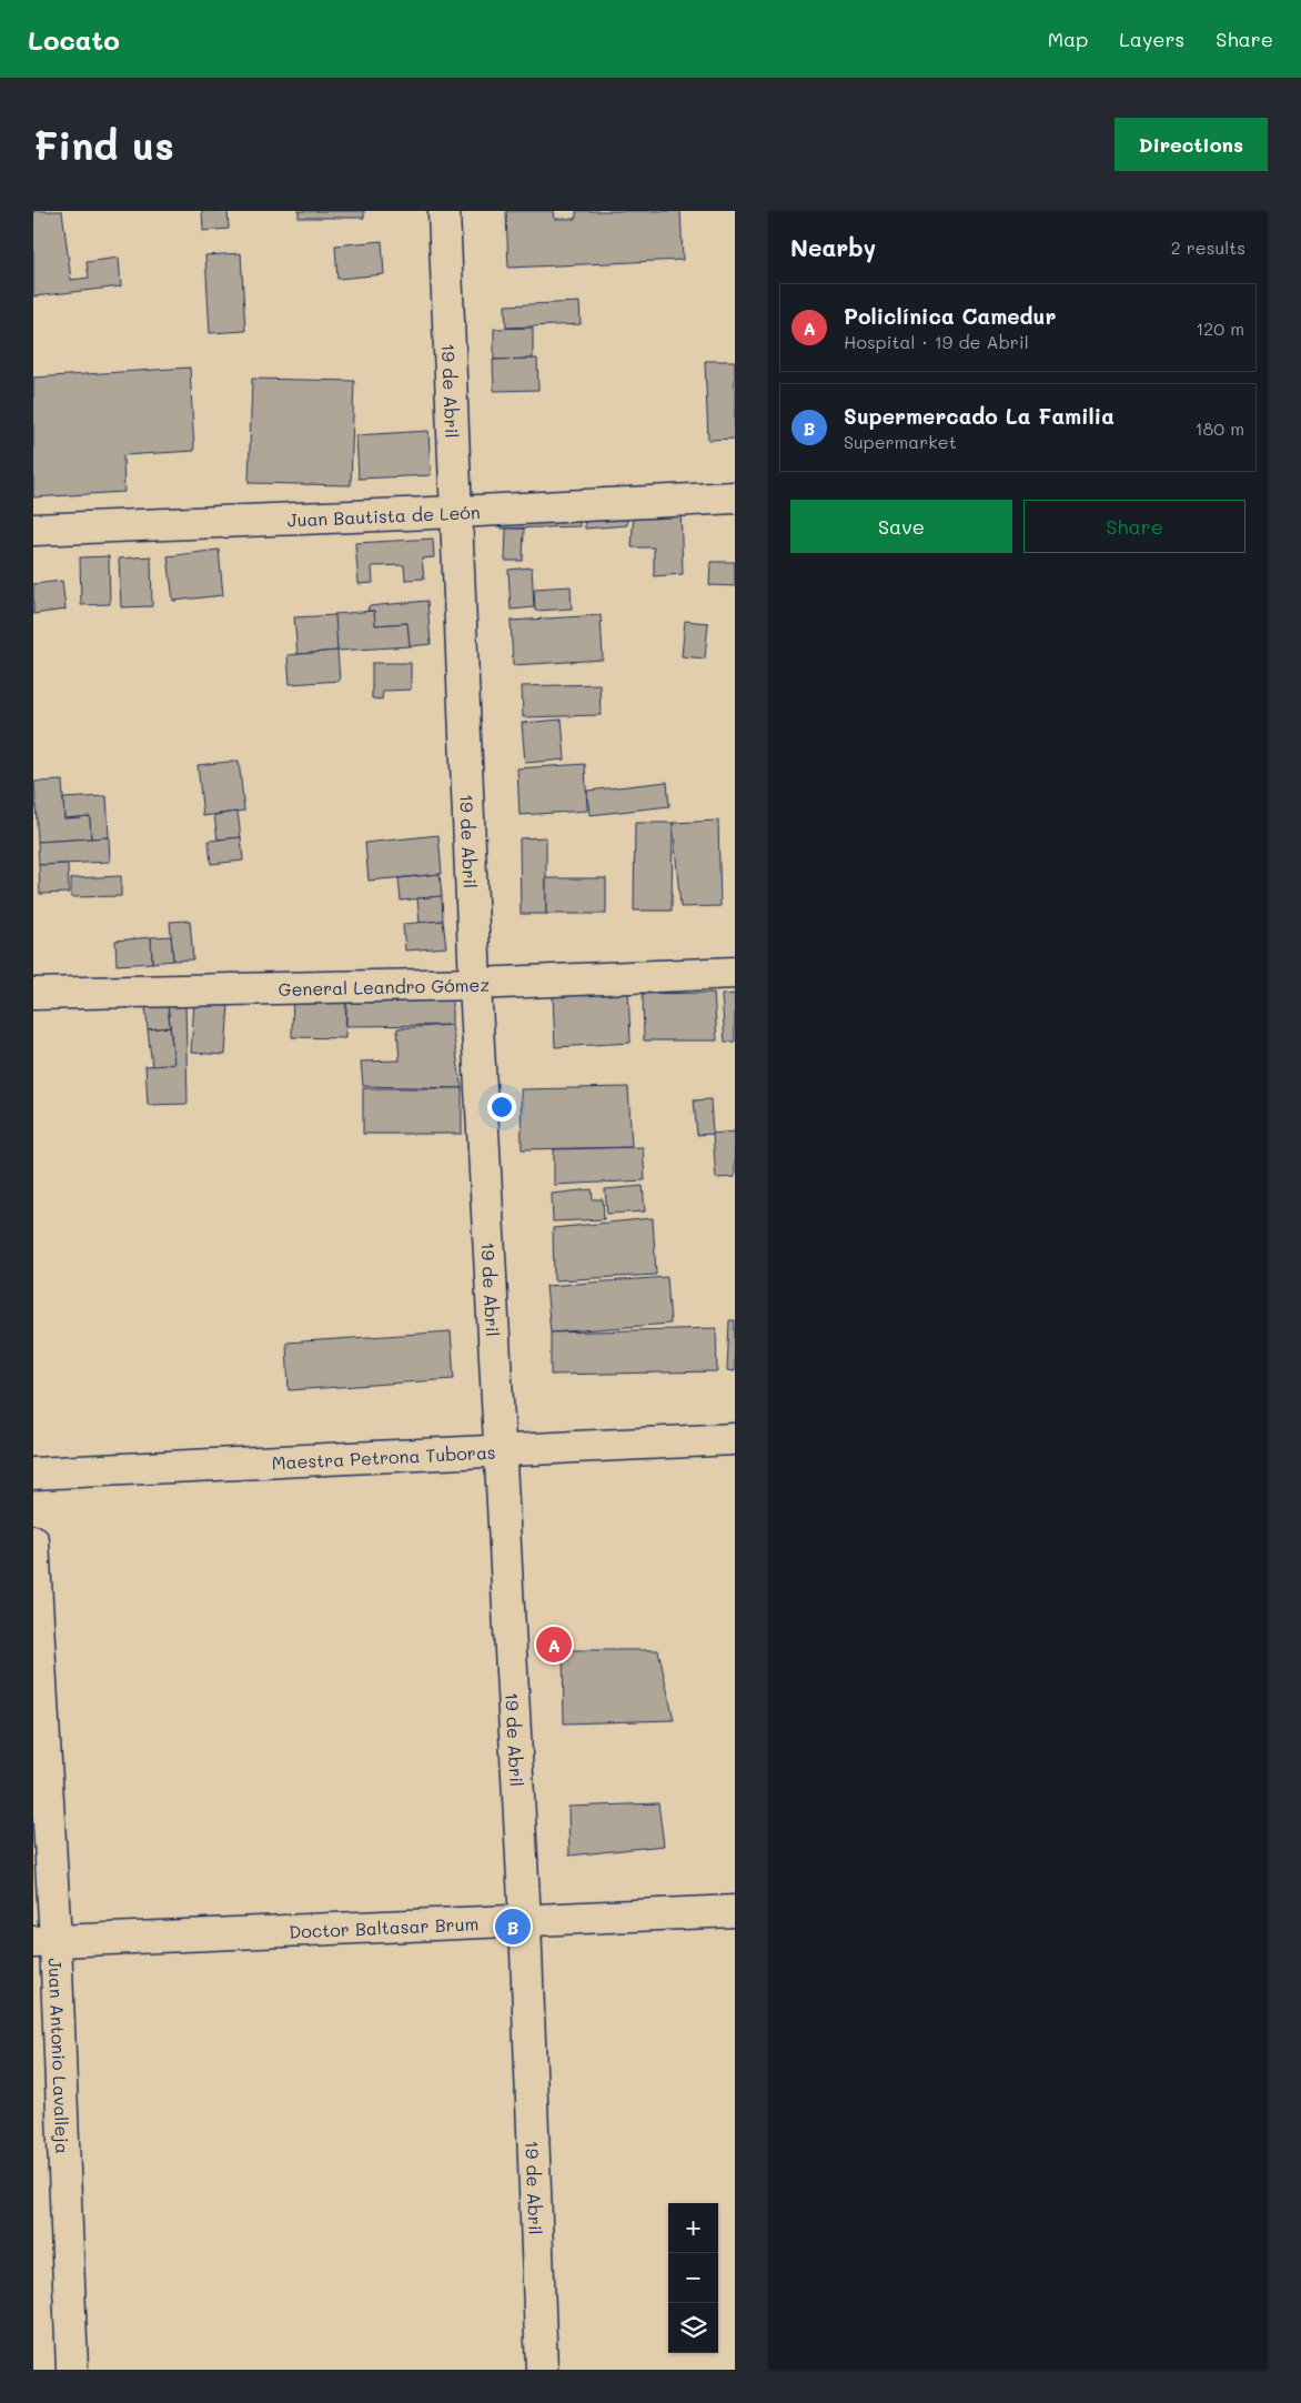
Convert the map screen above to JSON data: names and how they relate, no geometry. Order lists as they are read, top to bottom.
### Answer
{
  "streets": {
    "street": [
      "19 de Abril",
      "Juan Bautista de León",
      "General Leandro Gómez",
      "Maestra Petrona Tuboras",
      "Doctor Baltasar Brum",
      "Juan Antonio Lavalleja"
    ]
  },
  "crossings": [
    ["19 de Abril", "Juan Bautista de León"],
    ["19 de Abril", "General Leandro Gómez"],
    ["19 de Abril", "Maestra Petrona Tuboras"],
    ["19 de Abril", "Doctor Baltasar Brum"],
    ["Doctor Baltasar Brum", "Juan Antonio Lavalleja"]
  ],
  "page": {
    "header": "Locato",
    "nav": ["Map", "Layers", "Share"],
    "buttons": [
      "Directions",
      ["Save", "Share"]
    ],
    "title": "Find us",
    "heading": ["Nearby", "2 results"],
    "list": [
      {
        "mark": "A",
        "name": "Policlínica Camedur",
        "note": "Hospital · 19 de Abril",
        "value": "120 m"
      },
      {
        "mark": "B",
        "name": "Supermercado La Familia",
        "note": "Supermarket",
        "value": "180 m"
      }
    ],
    "pins": ["A", "B"],
    "map_buttons": ["+", "−"]
  }
}
